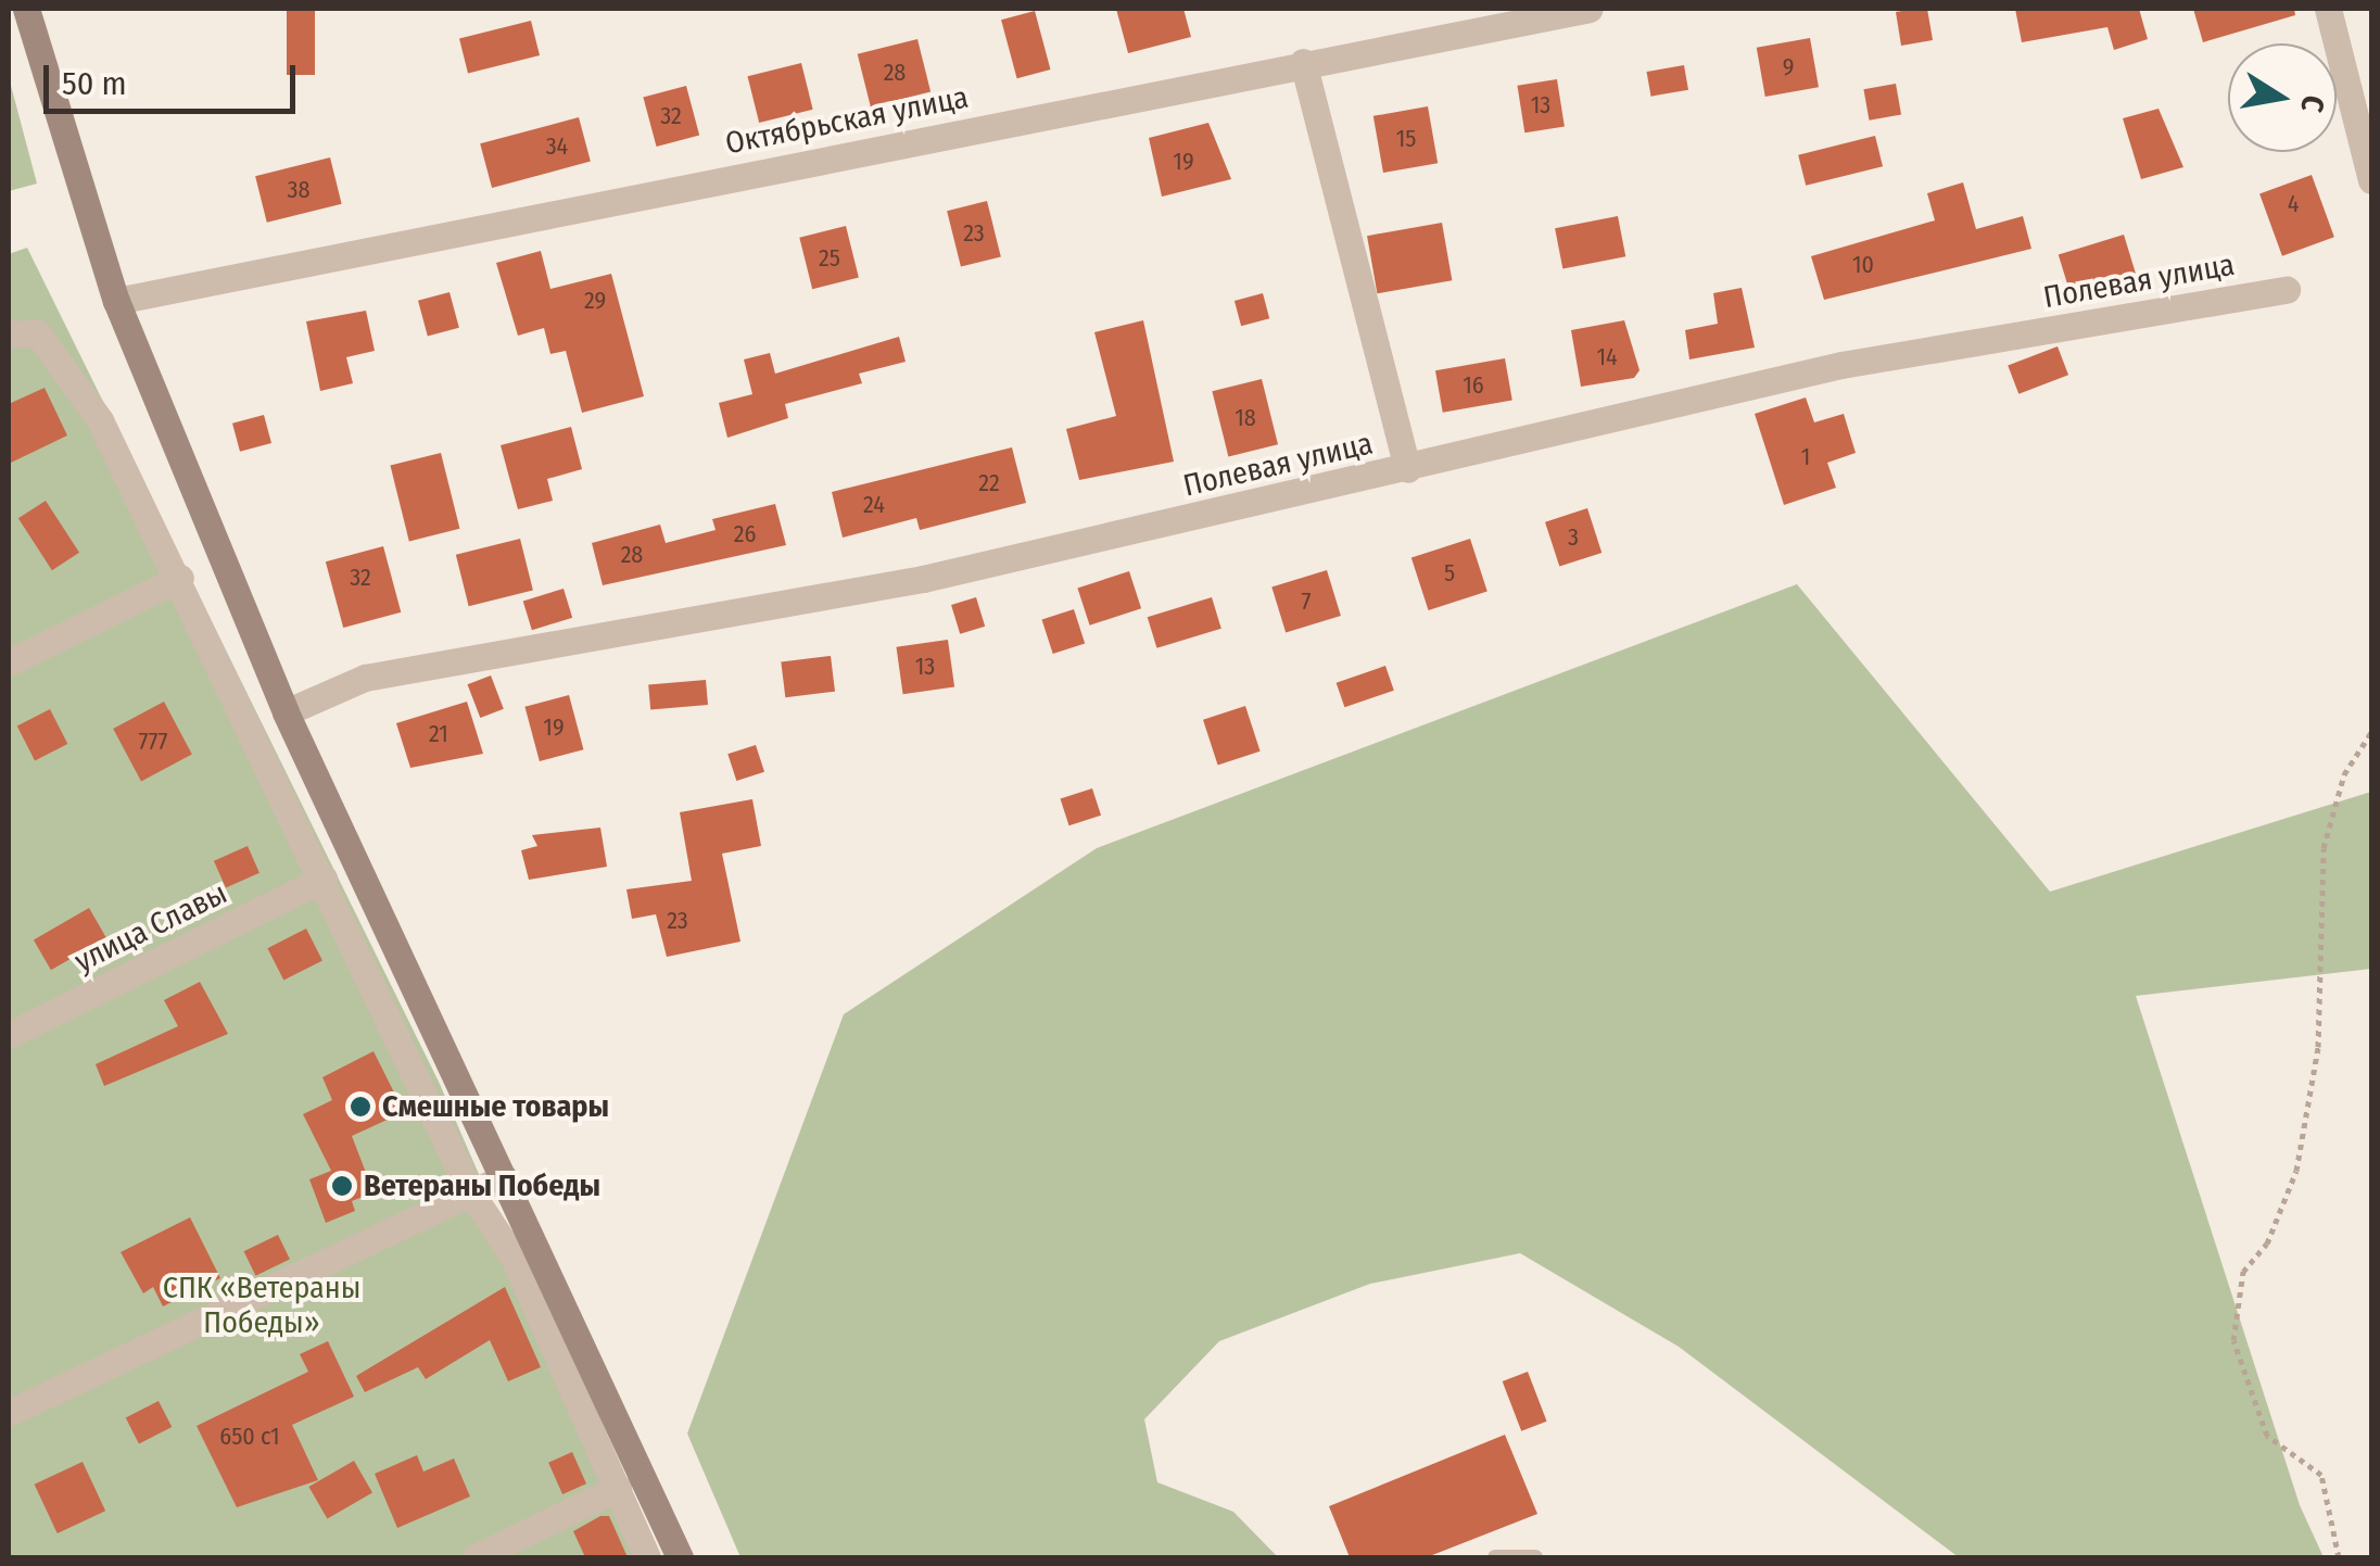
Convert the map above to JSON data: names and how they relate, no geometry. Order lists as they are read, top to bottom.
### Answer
{
  "streets": {
    "street": ["Октябрьская улица", "Полевая улица", "улица Славы"]
  },
  "parks": ["СПК «Ветераны Победы»"],
  "places": ["Смешные товары", "Ветераны Победы"],
  "house_numbers": [
    "9",
    "28",
    "13",
    "32",
    "15",
    "34",
    "19",
    "38",
    "4",
    "23",
    "25",
    "10",
    "29",
    "14",
    "16",
    "18",
    "1",
    "22",
    "24",
    "26",
    "3",
    "28",
    "5",
    "32",
    "7",
    "13",
    "19",
    "21",
    "777",
    "23",
    "650 с1"
  ],
  "scale_bar": "50 m",
  "north": "right"
}
